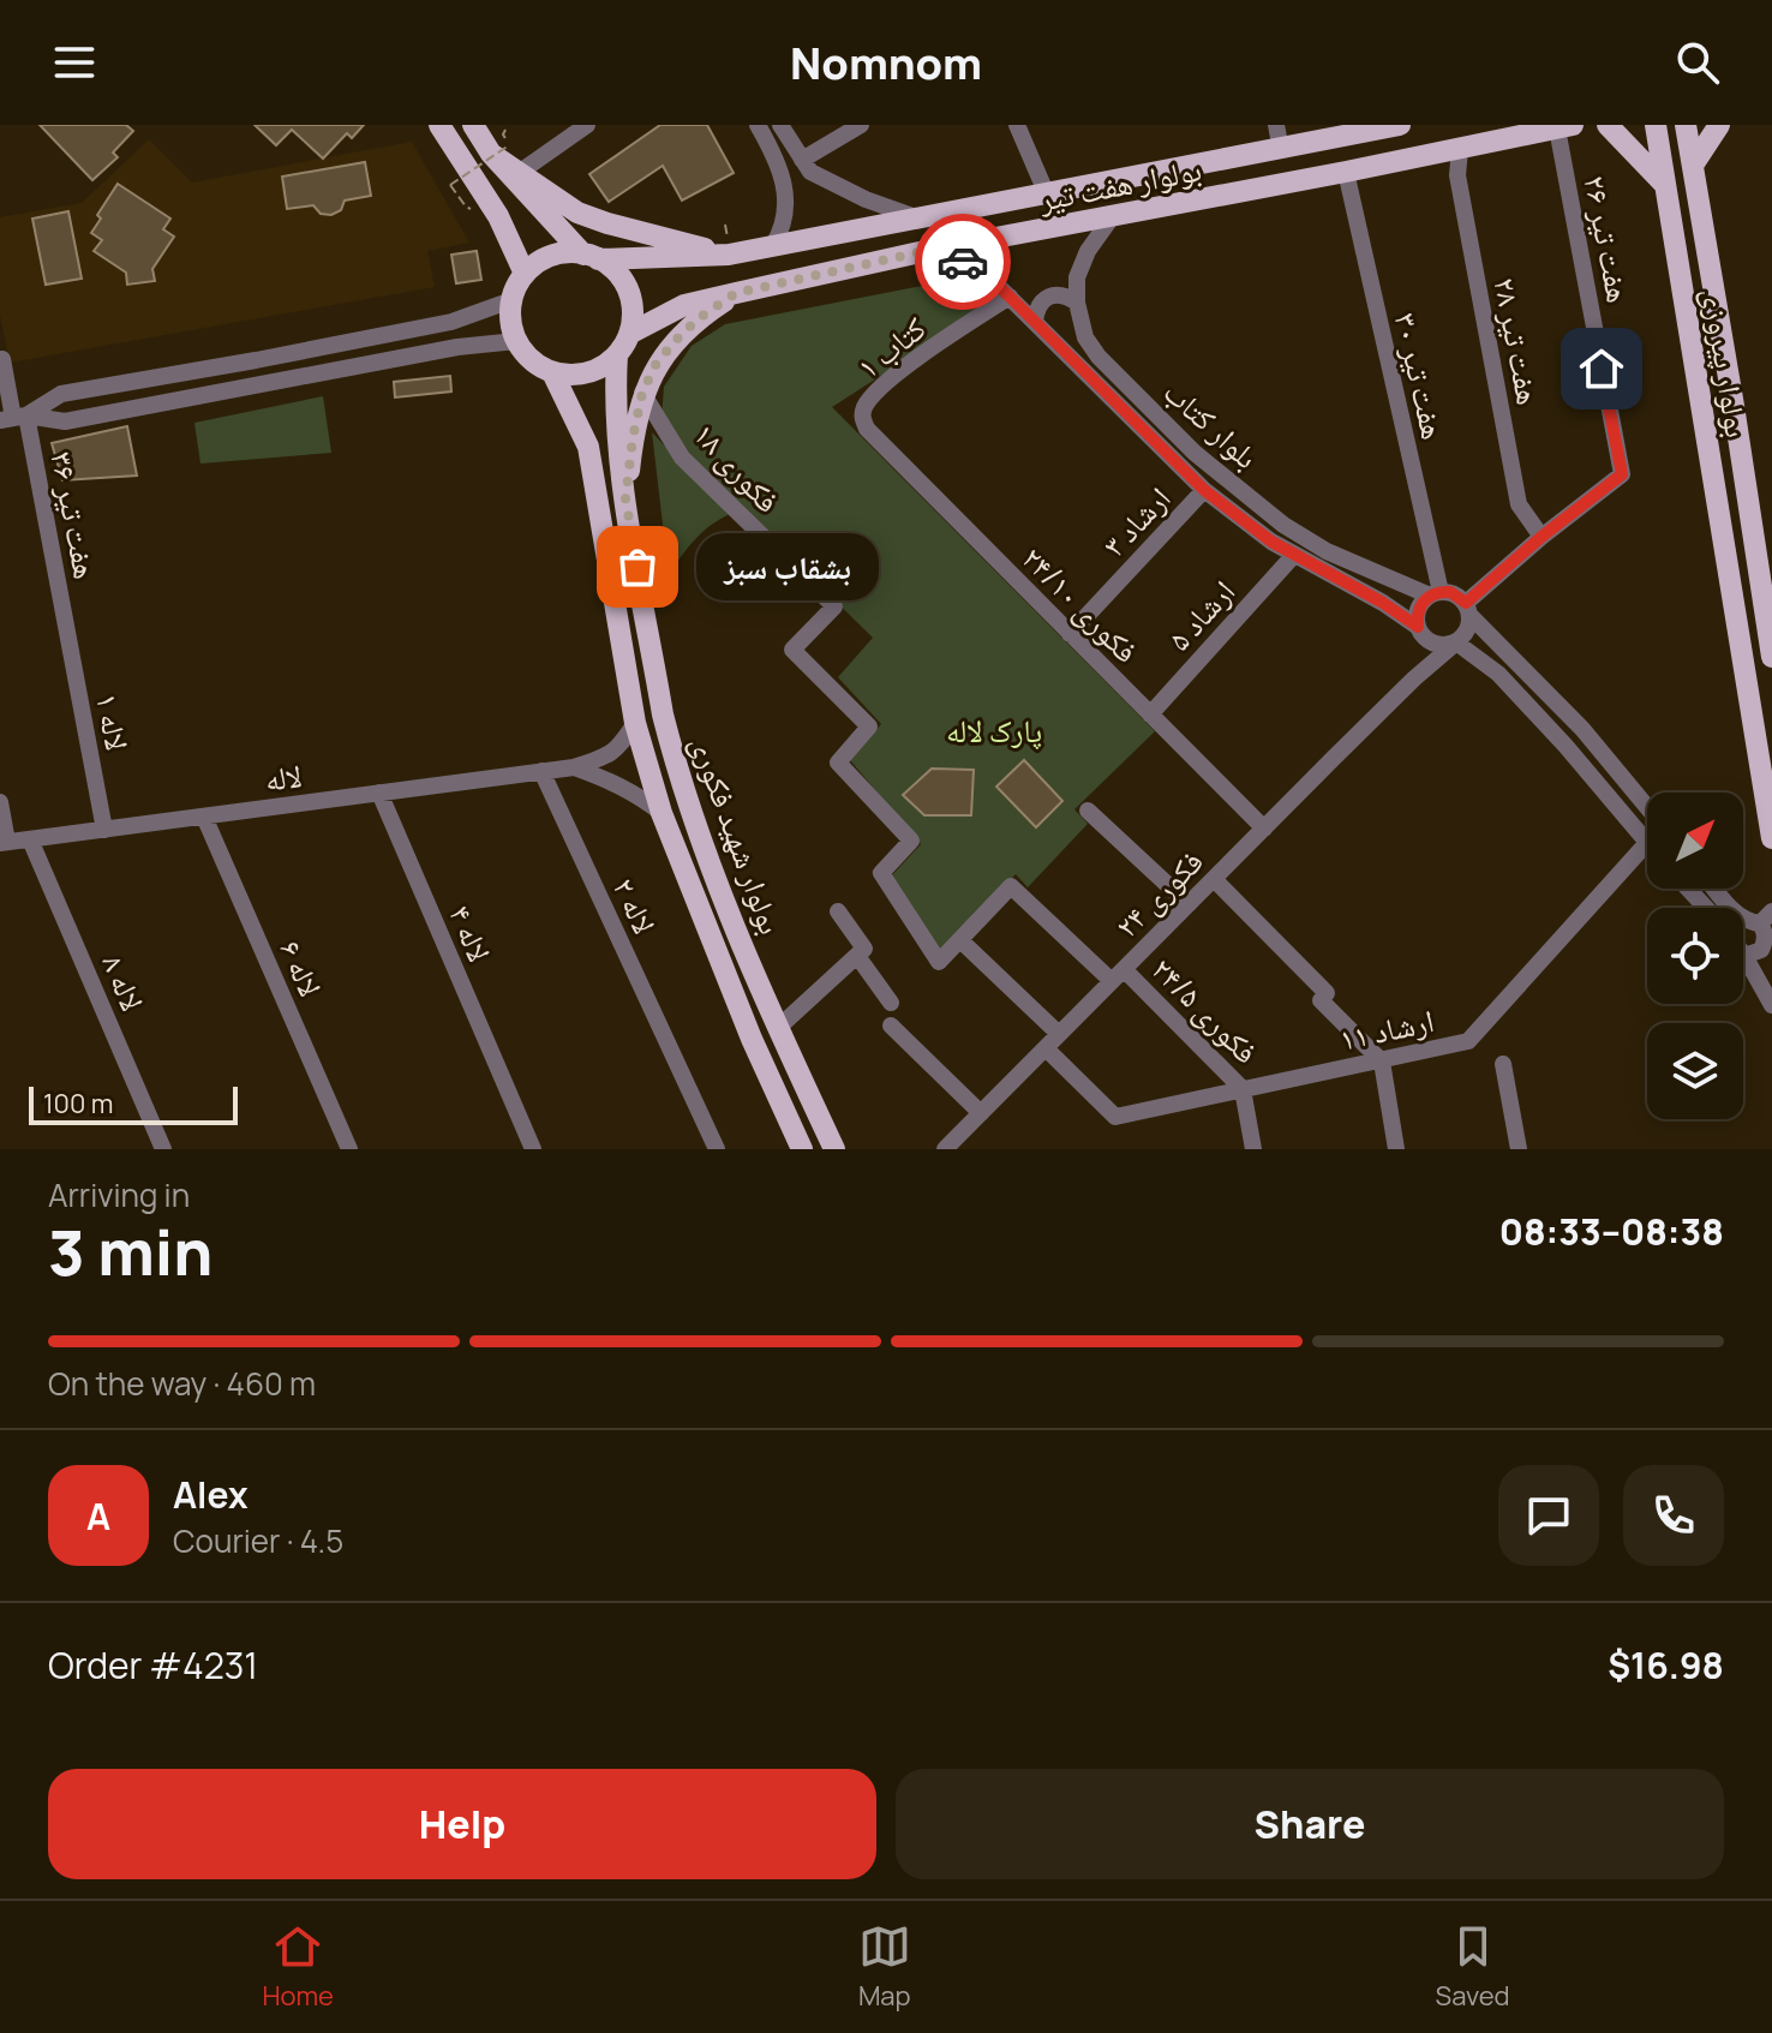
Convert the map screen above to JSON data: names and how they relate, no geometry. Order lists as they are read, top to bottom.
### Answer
{
  "streets": {
    "main road": ["بولوار هفت تیر", "بولوار پیروزی", "بولوار شهید فکوری"],
    "street": [
      "هفت تیر ۲۶",
      "هفت تیر ۲۸",
      "کتاب ۱",
      "هفت تیر ۳۰",
      "بلوار کتاب",
      "فکوری ١٨",
      "هفت تیر ۳۶",
      "ارشاد ۳",
      "فکوری ۲۴/۱۰",
      "ارشاد ۵",
      "لاله ۱",
      "لاله",
      "فکوری ۲۴",
      "لاله ۲",
      "لاله ۴",
      "لاله ۶",
      "لاله ۸",
      "فکوری ۲۴/۵",
      "ارشاد ۱۱"
    ]
  },
  "crossings": [
    ["بولوار هفت تیر", "هفت تیر ۲۶"],
    ["بولوار هفت تیر", "هفت تیر ۲۸"],
    ["بولوار هفت تیر", "هفت تیر ۳۰"],
    ["بولوار هفت تیر", "بلوار کتاب"],
    ["بولوار هفت تیر", "بولوار شهید فکوری"],
    ["هفت تیر ۲۶", "هفت تیر ۲۸"],
    ["کتاب ۱", "بلوار کتاب"],
    ["کتاب ۱", "فکوری ۲۴/۱۰"],
    ["هفت تیر ۳۰", "بلوار کتاب"],
    ["هفت تیر ۳۰", "فکوری ۲۴"],
    ["بلوار کتاب", "ارشاد ۳"],
    ["بلوار کتاب", "ارشاد ۵"],
    ["بلوار کتاب", "فکوری ۲۴"],
    ["فکوری ١٨", "فکوری ۲۴/۵"],
    ["هفت تیر ۳۶", "لاله ۱"],
    ["ارشاد ۳", "فکوری ۲۴/۱۰"],
    ["فکوری ۲۴/۱۰", "ارشاد ۵"],
    ["فکوری ۲۴/۱۰", "فکوری ۲۴"],
    ["لاله ۱", "لاله"],
    ["لاله", "بولوار شهید فکوری"],
    ["لاله", "لاله ۲"],
    ["لاله", "لاله ۴"],
    ["لاله", "لاله ۶"],
    ["لاله", "لاله ۸"],
    ["فکوری ۲۴", "فکوری ۲۴/۵"],
    ["فکوری ۲۴", "ارشاد ۱۱"],
    ["فکوری ۲۴/۵", "ارشاد ۱۱"]
  ],
  "parks": ["پارک لاله"],
  "places": ["بشقاب سبز"],
  "scale_bar": "100 m",
  "north": "top right",
  "page": {
    "header": "Nomnom",
    "bubble": "بشقاب سبز",
    "scale": "100 m",
    "heading": ["3 min", "Arriving in", "08:33–08:38"],
    "panel": [
      "Alex",
      "Courier · 4.5",
      "Order #4231",
      "$16.98"
    ],
    "bar": "On the way · 460 m",
    "round": "A",
    "buttons": ["Help", "Share"],
    "tabs": ["Home", "Map", "Saved"]
  }
}
